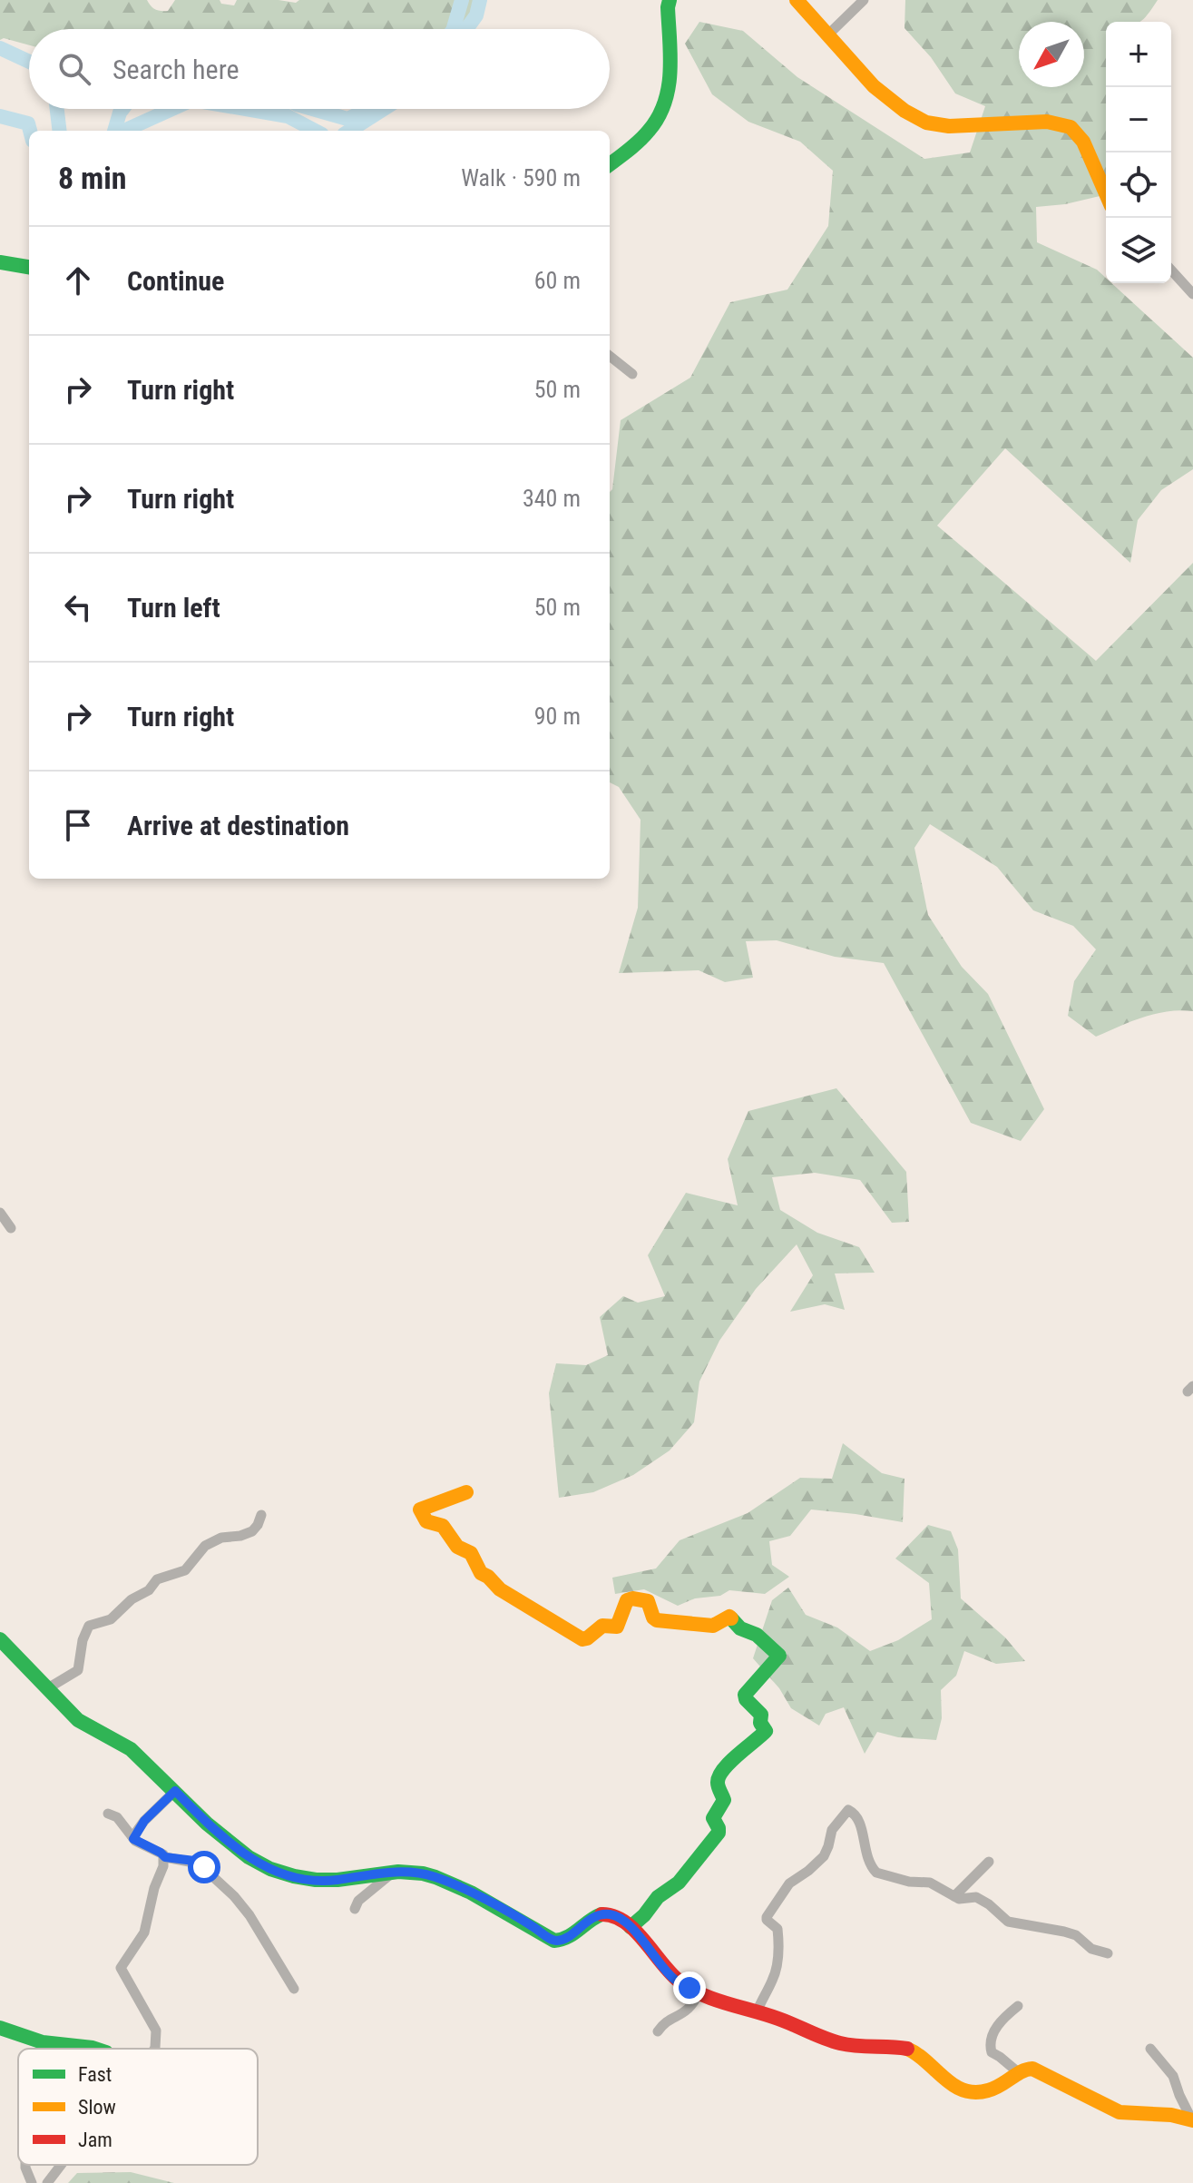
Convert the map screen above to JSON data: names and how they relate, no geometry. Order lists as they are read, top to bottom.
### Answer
{
  "legend": ["Fast", "Slow", "Jam"],
  "north": "bottom left",
  "page": {
    "map_buttons": ["+", "−"],
    "search": "Search here",
    "heading": ["8 min", "Walk · 590 m"],
    "list": [
      ["Continue", "60 m"],
      ["Turn right", "50 m"],
      ["Turn right", "340 m"],
      ["Turn left", "50 m"],
      ["Turn right", "90 m"],
      "Arrive at destination"
    ]
  }
}
